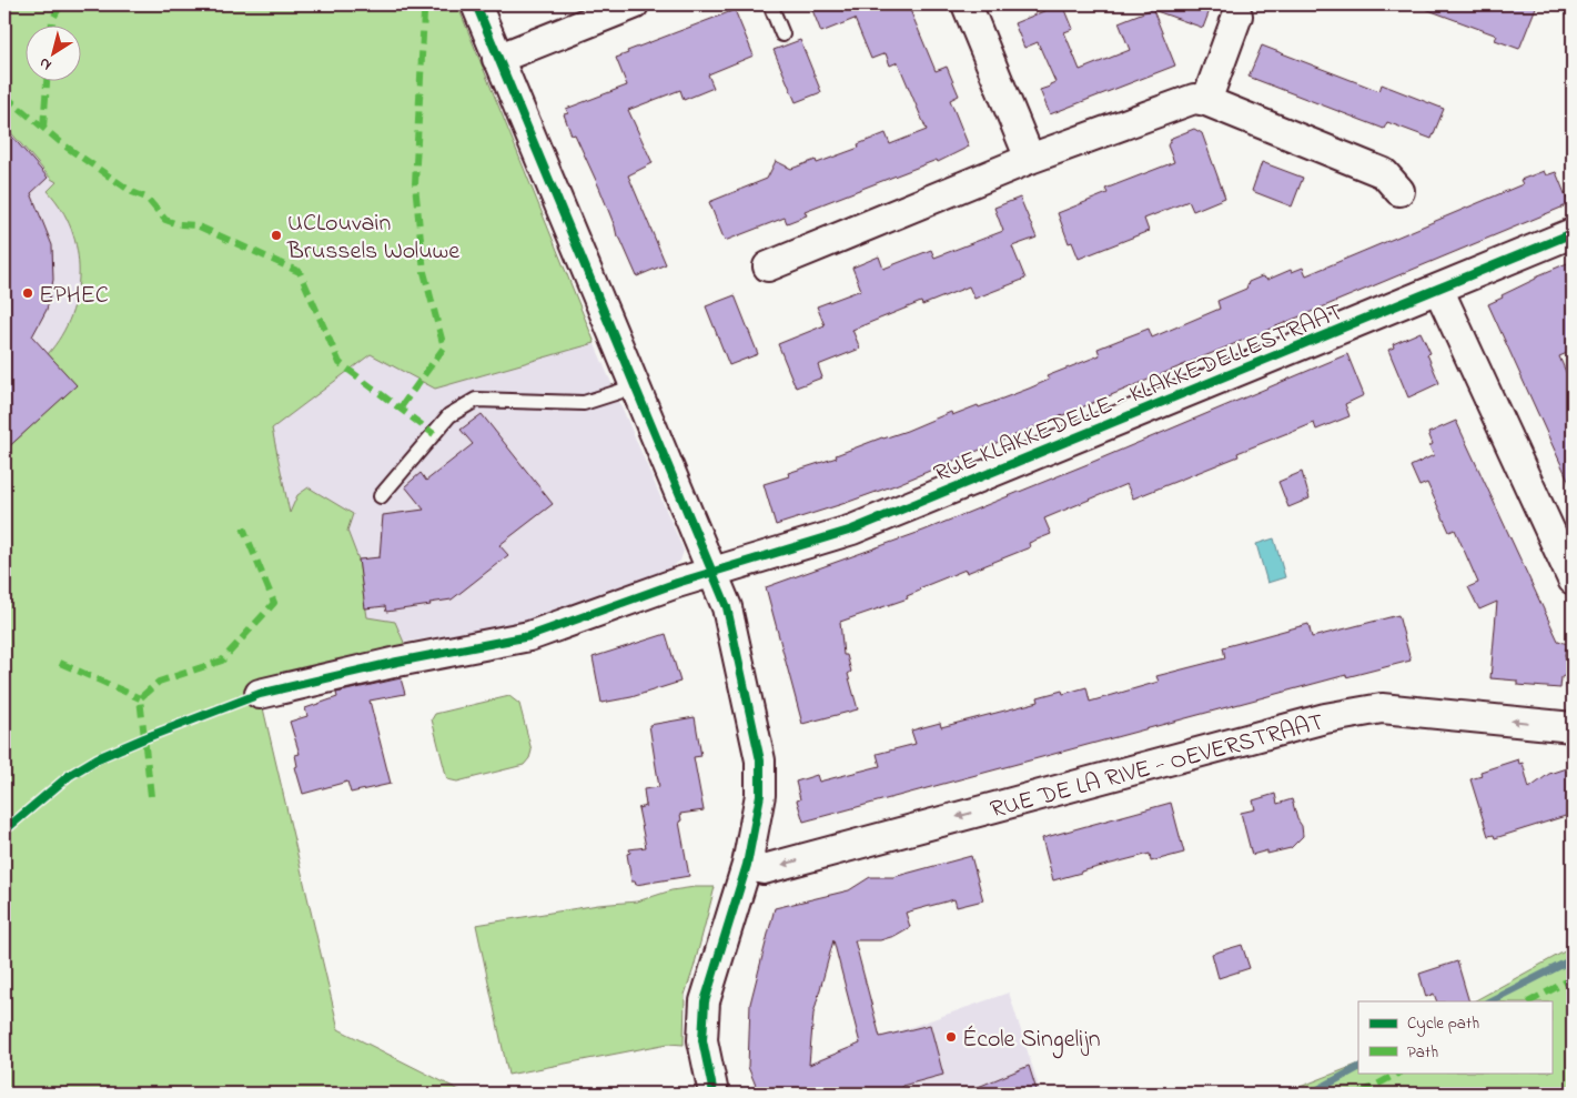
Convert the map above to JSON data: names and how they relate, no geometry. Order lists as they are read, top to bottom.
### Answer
{
  "streets": {
    "street": ["RUE KLAKKEDELLE - KLAKKEDELLESTRAAT", "RUE DE LA RIVE - OEVERSTRAAT"]
  },
  "one_way": ["RUE DE LA RIVE - OEVERSTRAAT"],
  "places": ["UCLouvain Brussels Woluwe", "EPHEC", "École Singelijn"],
  "legend": ["Cycle path", "Path"],
  "north": "bottom left"
}
